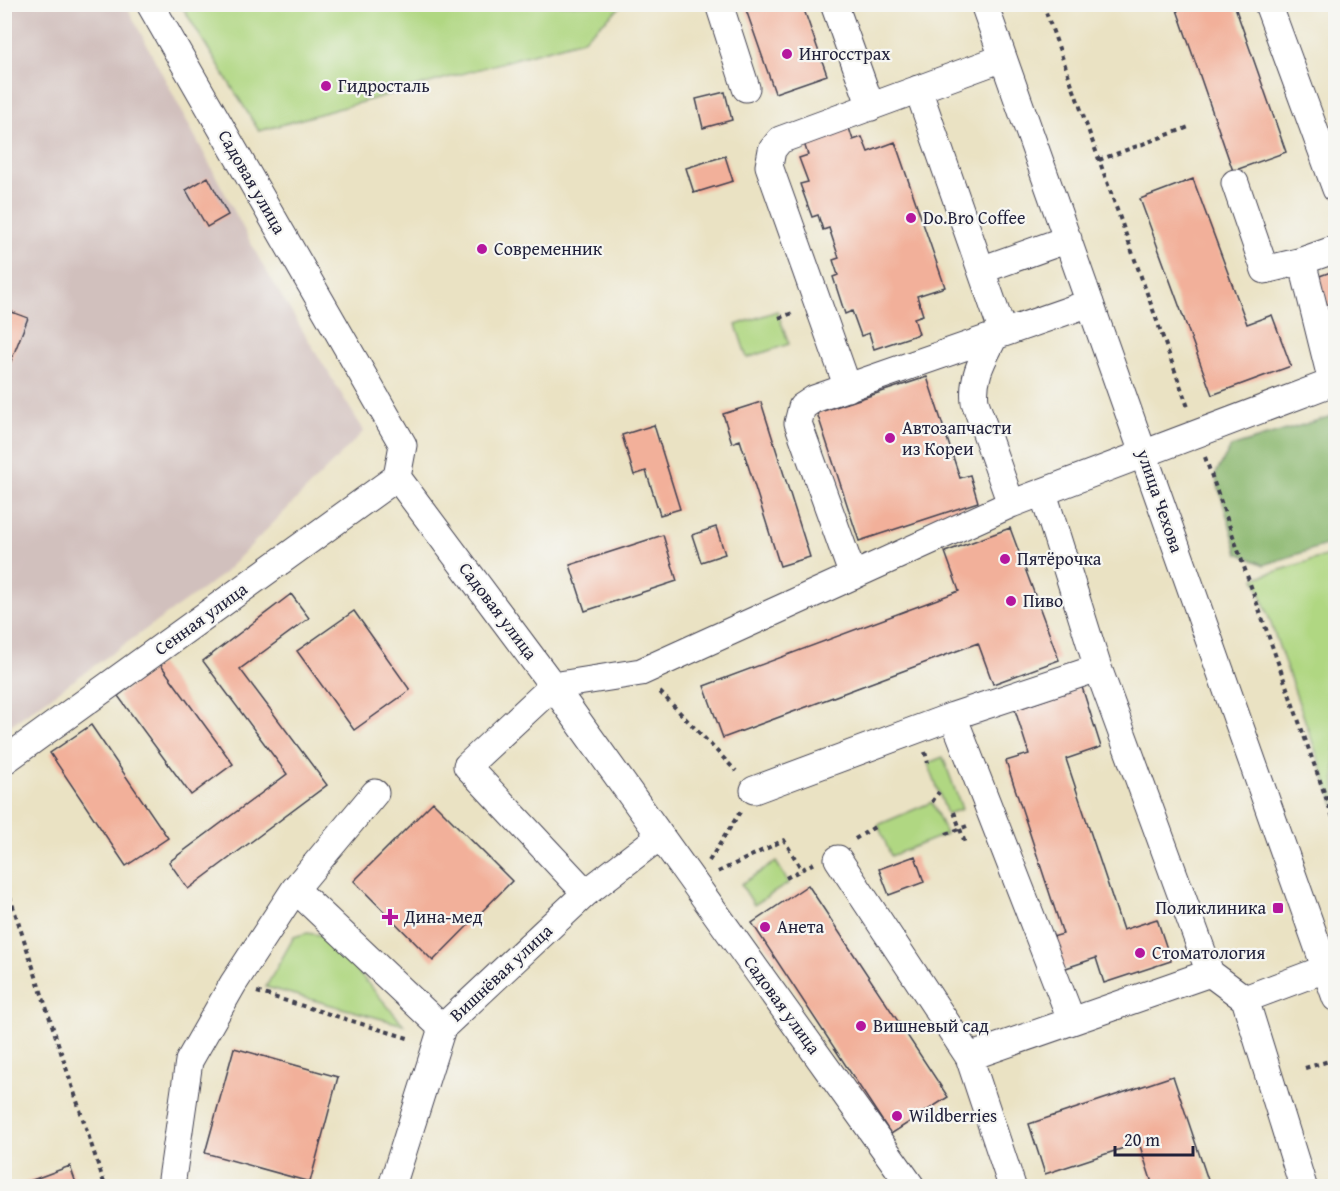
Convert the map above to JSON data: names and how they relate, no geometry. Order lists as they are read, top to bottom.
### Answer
{
  "streets": {
    "street": [
      "Садовая улица",
      "улица Чехова",
      "Сенная улица",
      "Вишнёвая улица"
    ]
  },
  "crossings": [
    ["Садовая улица", "Сенная улица"],
    ["Садовая улица", "Вишнёвая улица"]
  ],
  "places": {
    "other": [
      "Ингосстрах",
      "Гидросталь",
      "Do.Bro Coffee",
      "Современник",
      "Автозапчасти из Кореи",
      "Пятёрочка",
      "Пиво",
      "Анета",
      "Стоматология",
      "Вишневый сад",
      "Wildberries"
    ],
    "transit": ["Поликлиника"],
    "health": ["Дина-мед"]
  },
  "scale_bar": "20 m"
}
